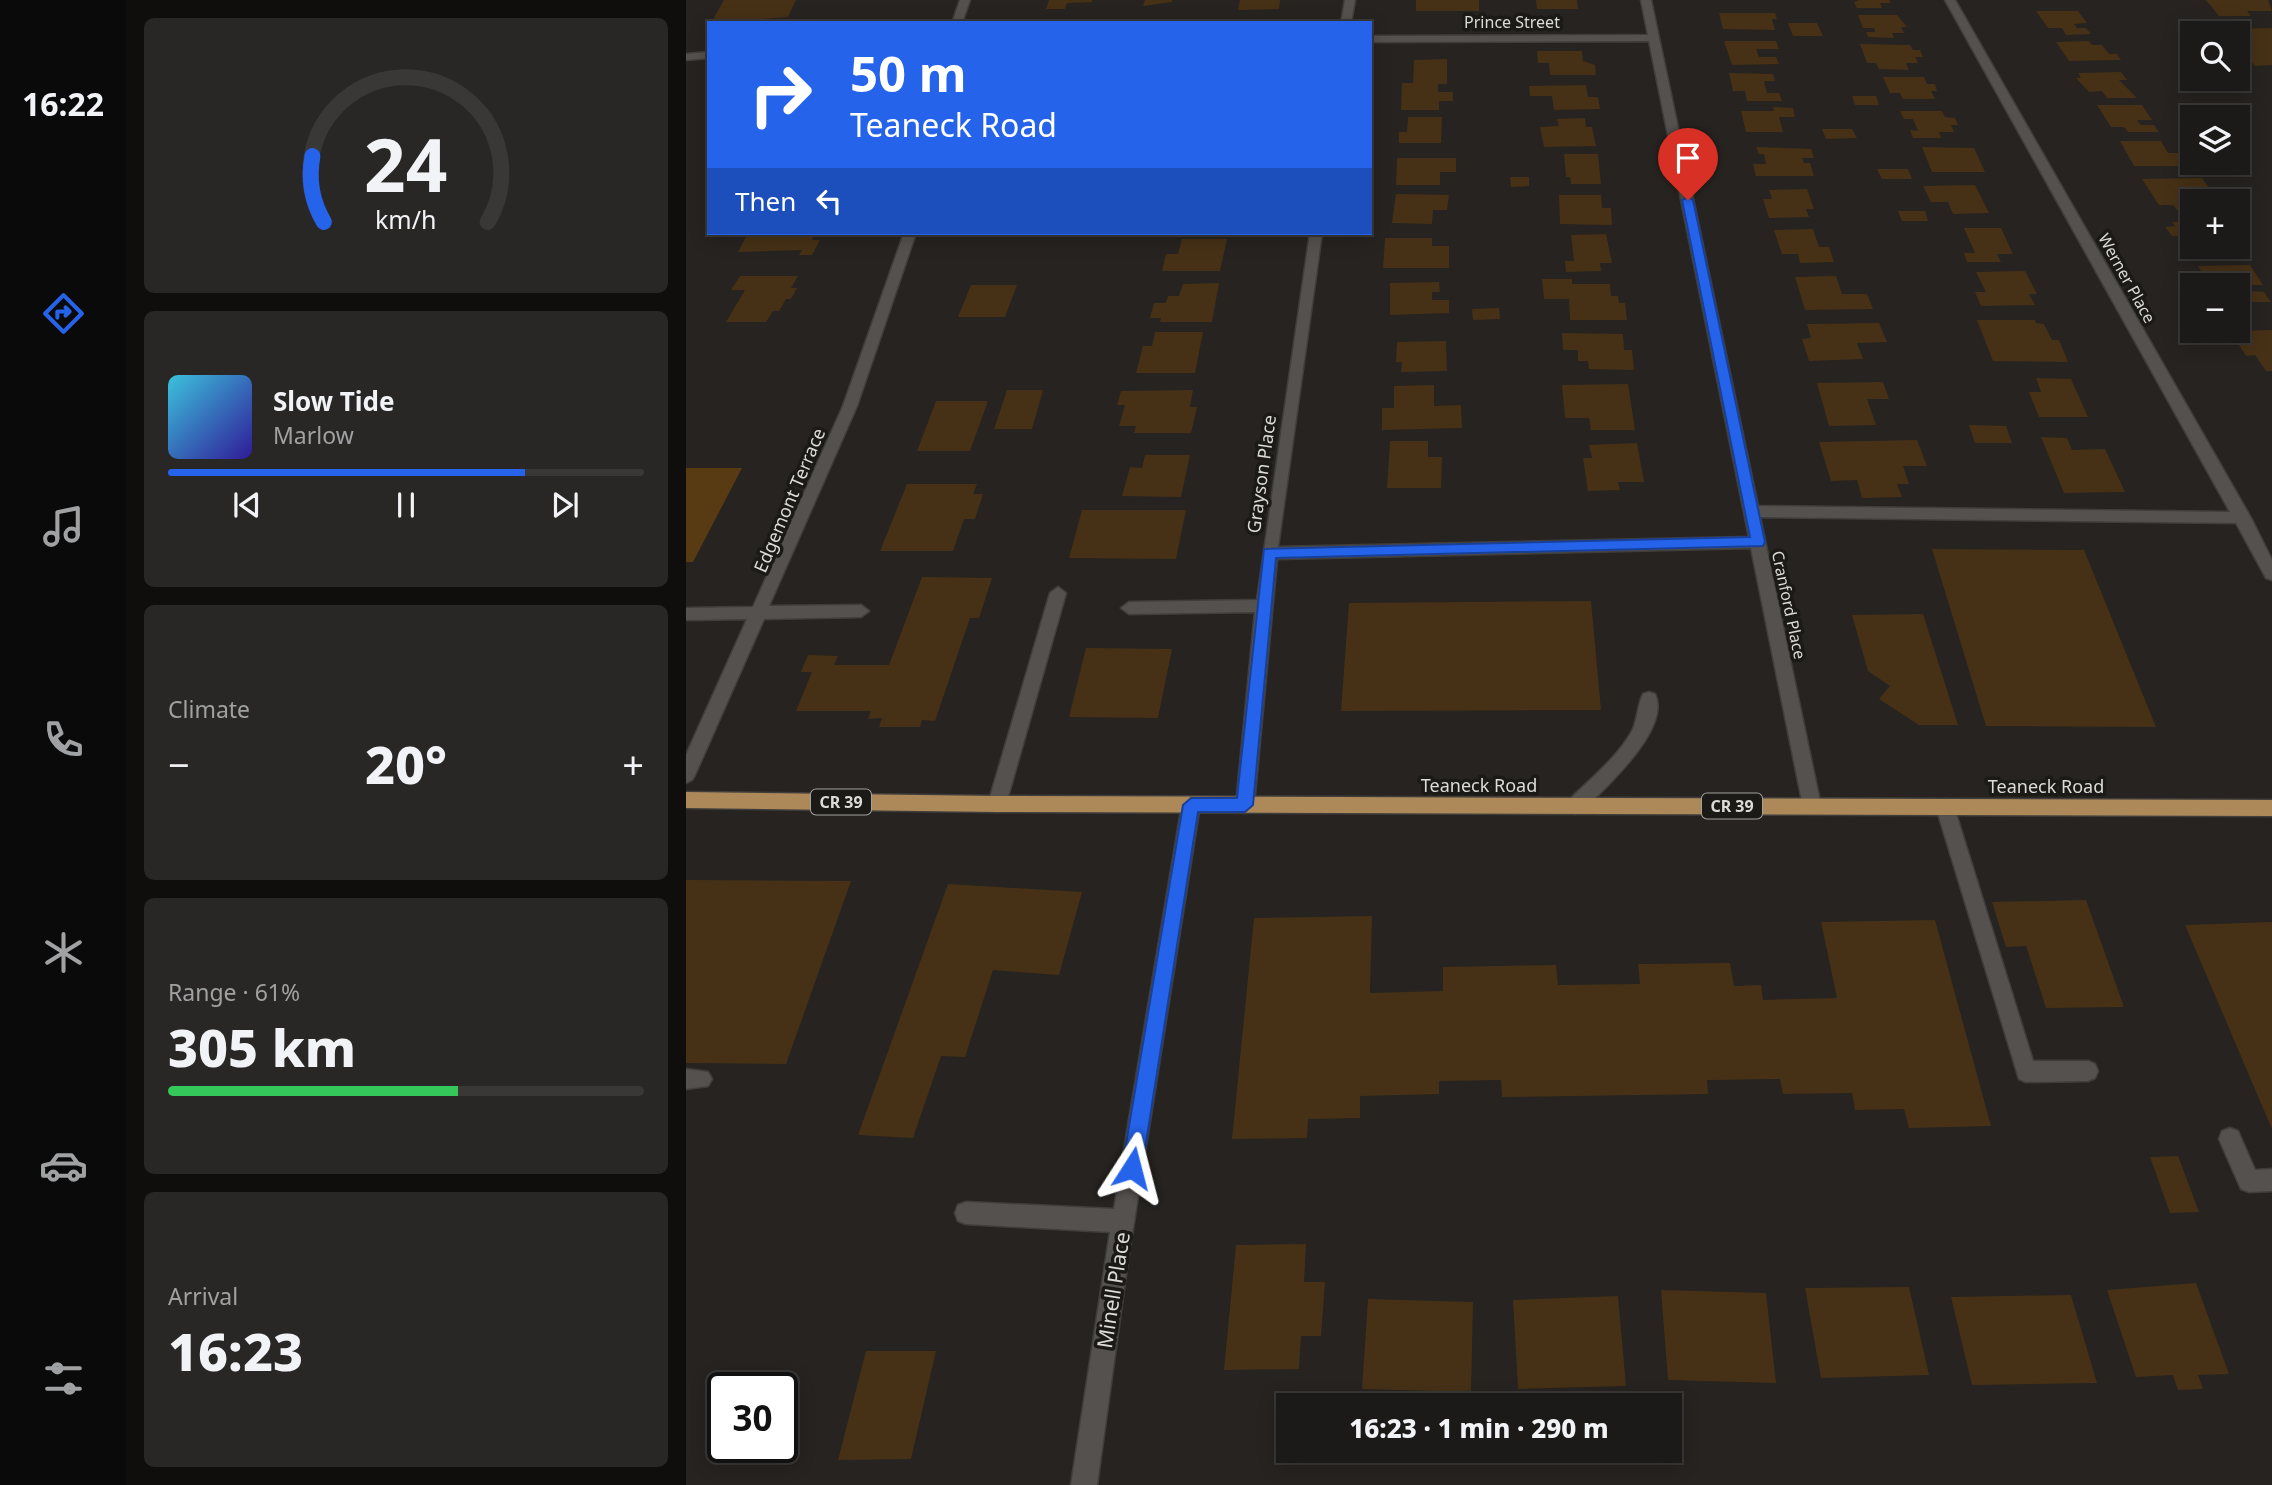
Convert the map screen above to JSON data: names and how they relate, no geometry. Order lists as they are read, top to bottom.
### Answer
{
  "streets": {
    "main road": ["Teaneck Road", "CR 39"],
    "street": [
      "Prince Street",
      "Werner Place",
      "Grayson Place",
      "Edgemont Terrace",
      "Cranford Place",
      "Minell Place"
    ]
  },
  "crossings": [
    ["Prince Street", "Cranford Place"],
    ["Grayson Place", "Teaneck Road"],
    ["Cranford Place", "Teaneck Road"],
    ["Teaneck Road", "Minell Place"]
  ],
  "page": {
    "tabs": "16:22",
    "map_buttons": ["+", "−"],
    "turn": ["50 m", "Teaneck Road"],
    "then": "Then",
    "song": ["Slow Tide", "Marlow"],
    "tile": [
      "Climate",
      ["Range · 61%", "305 km"],
      ["Arrival", "16:23"]
    ],
    "heat": ["−", "20°", "+"],
    "limit": "30",
    "trip": "16:23 · 1 min · 290 m",
    "gauge": ["24", "km/h"]
  }
}
